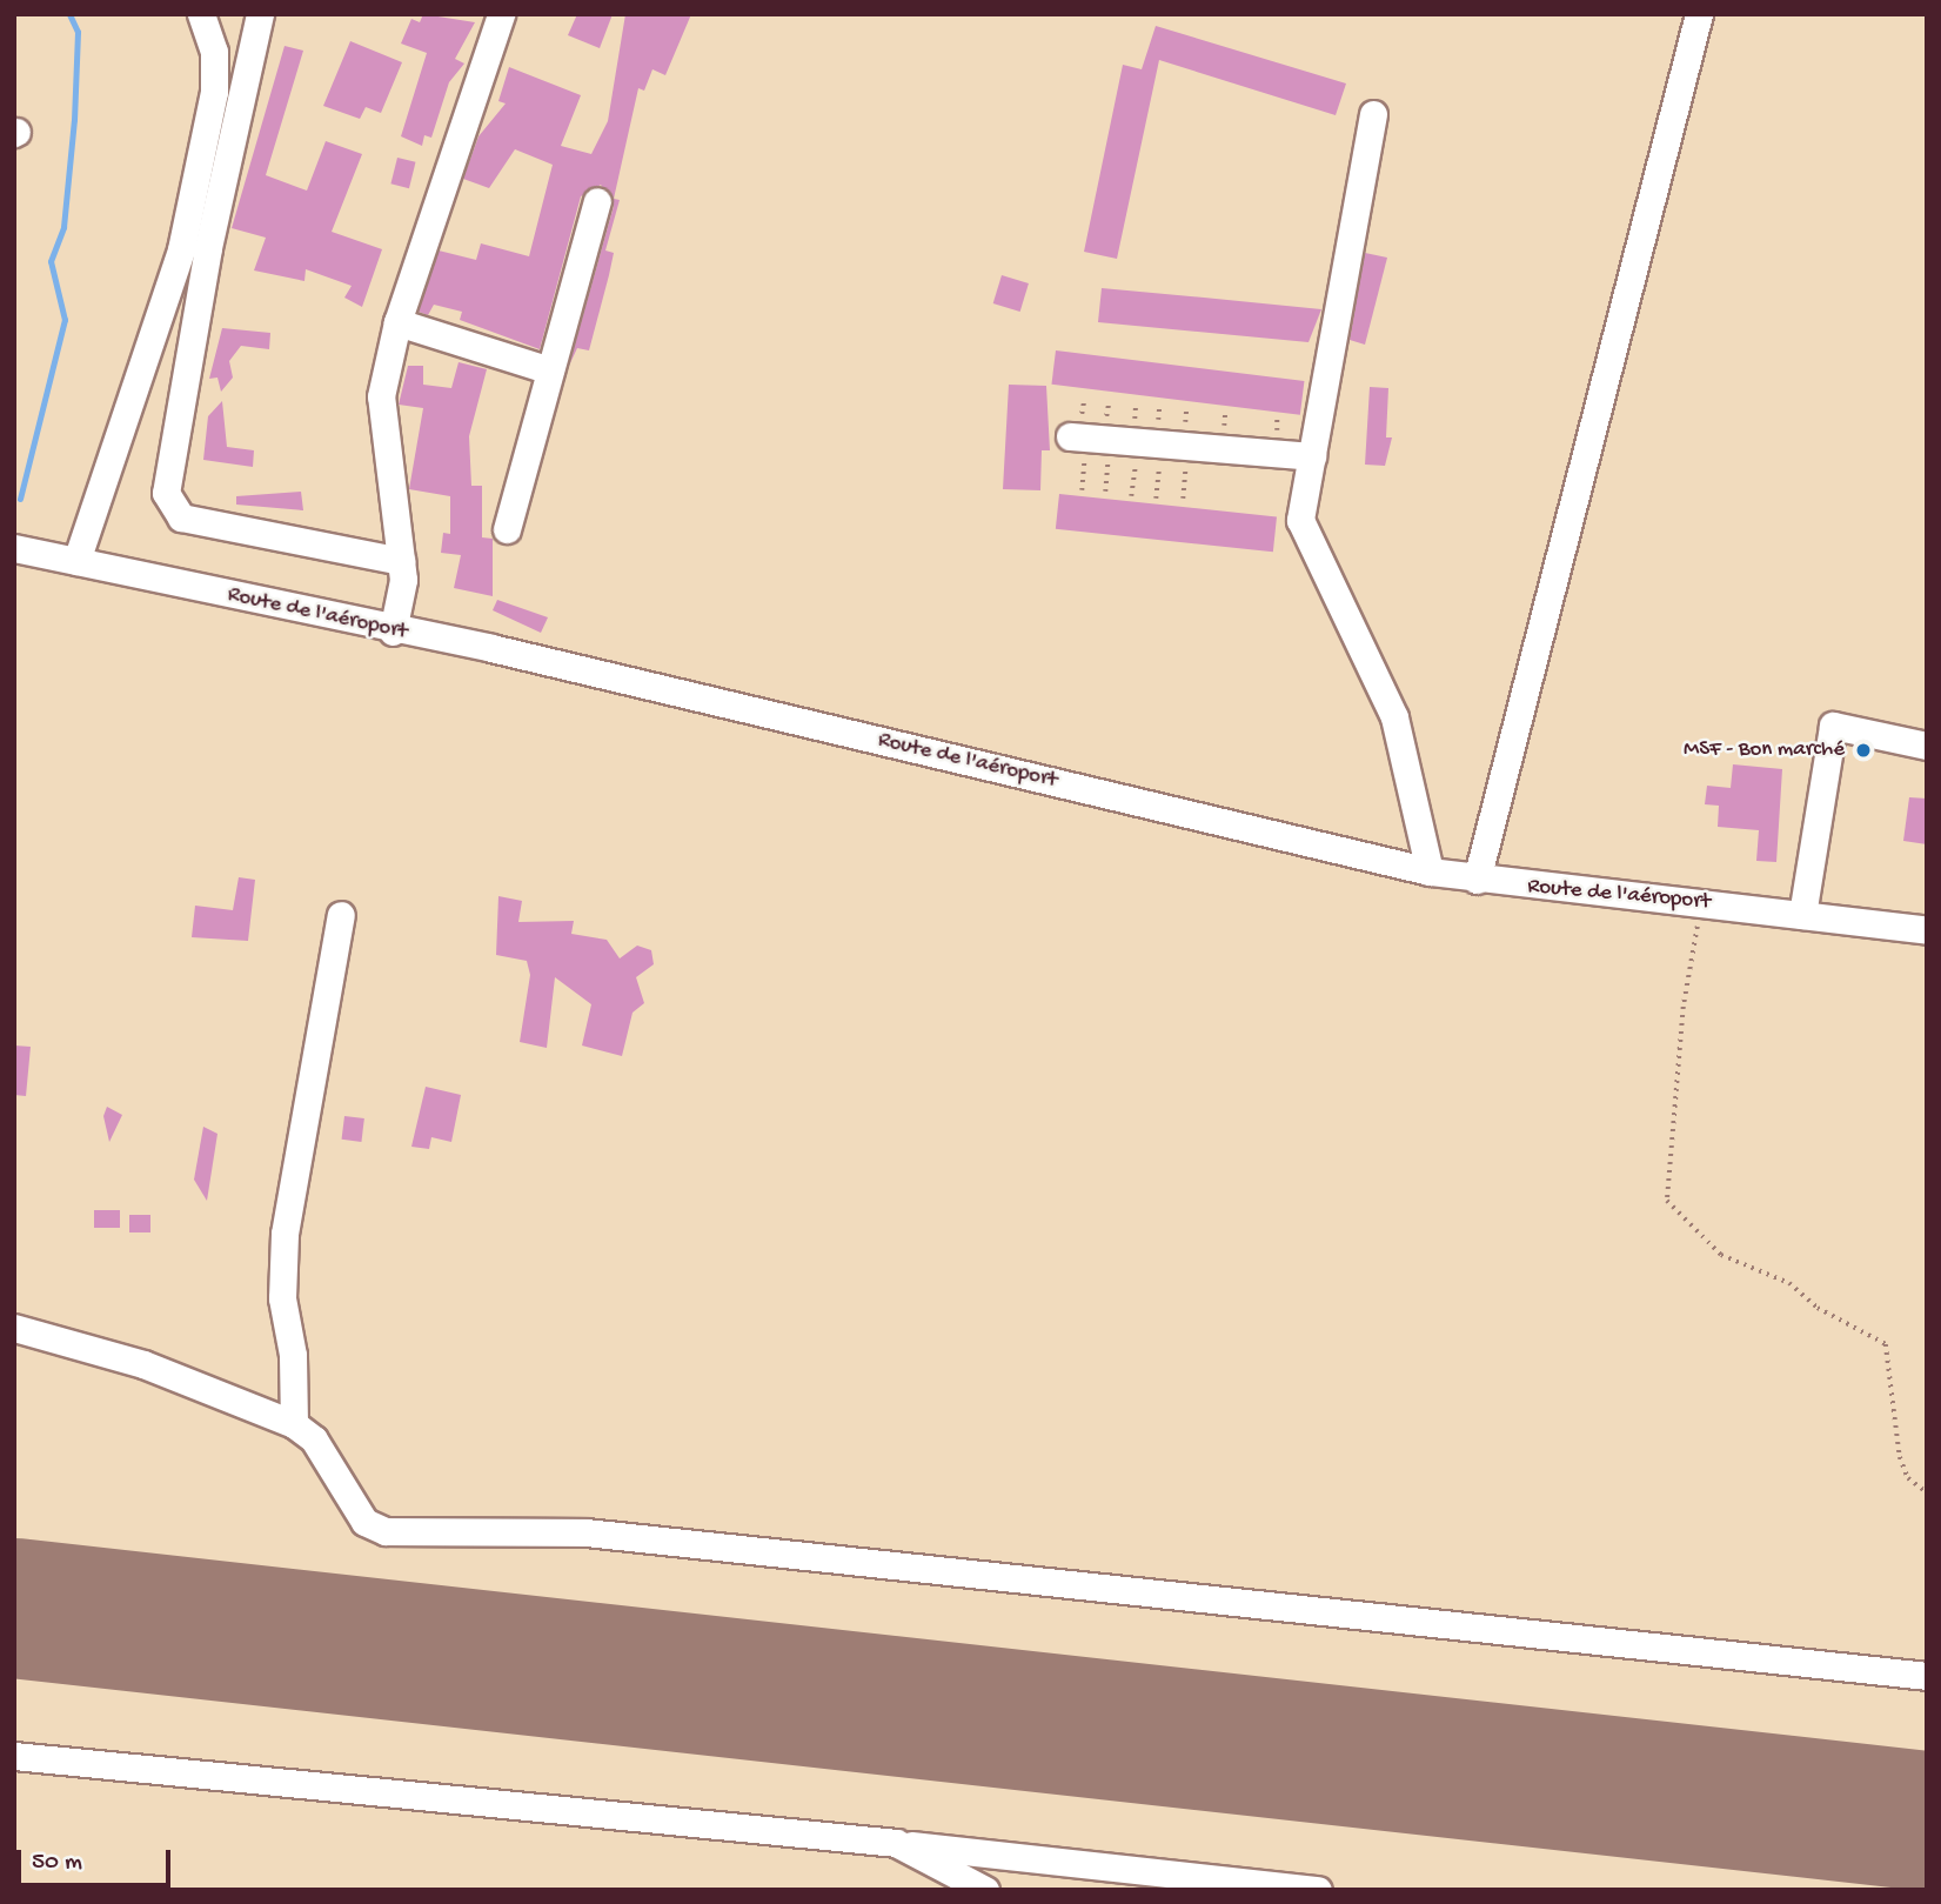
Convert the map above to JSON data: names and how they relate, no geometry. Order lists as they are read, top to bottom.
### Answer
{
  "streets": {
    "street": ["Route de l'aéroport"]
  },
  "places": ["MSF - Bon marché"],
  "scale_bar": "50 m"
}
